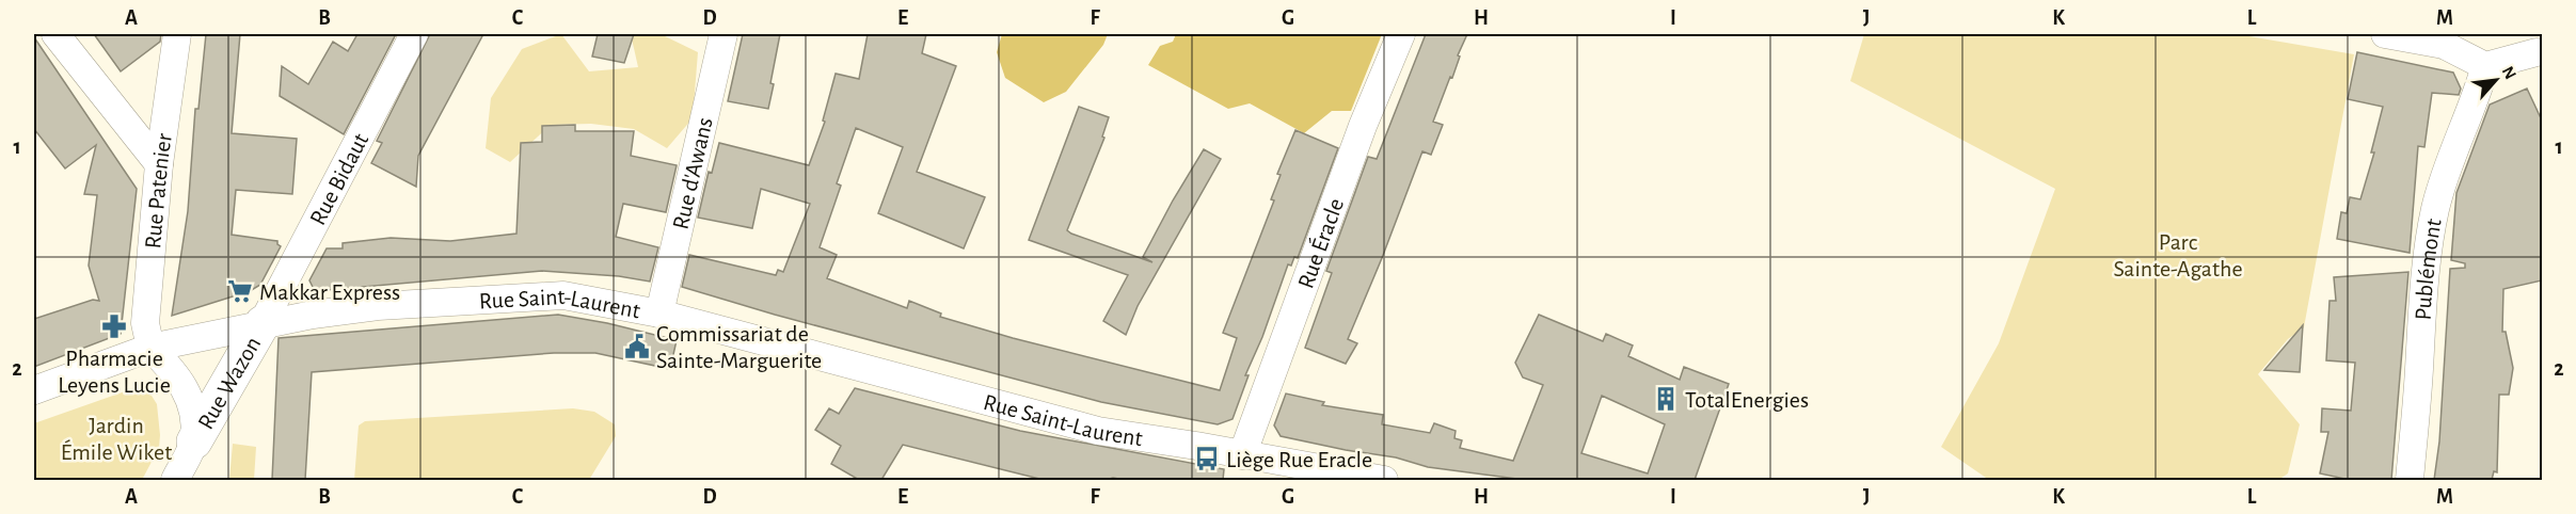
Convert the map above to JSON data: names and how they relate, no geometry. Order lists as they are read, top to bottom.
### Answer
{
  "streets": {
    "street": [
      "Rue d'Awans",
      "Rue Bidaut",
      "Rue Patenier",
      "Rue Éracle",
      "Publémont",
      "Rue Saint-Laurent",
      "Rue Wazon"
    ]
  },
  "crossings": [
    ["Rue d'Awans", "Rue Saint-Laurent"],
    ["Rue Bidaut", "Rue Saint-Laurent"],
    ["Rue Bidaut", "Rue Wazon"],
    ["Rue Patenier", "Rue Saint-Laurent"],
    ["Rue Patenier", "Rue Wazon"],
    ["Rue Éracle", "Rue Saint-Laurent"],
    ["Rue Saint-Laurent", "Rue Wazon"]
  ],
  "parks": ["Parc Sainte-Agathe", "Jardin Émile Wiket"],
  "places": {
    "supermarket": ["Makkar Express"],
    "pharmacy": ["Pharmacie Leyens Lucie"],
    "public building": ["Commissariat de Sainte-Marguerite"],
    "building": ["TotalEnergies"],
    "bus stop": ["Liège Rue Eracle"]
  },
  "north": "top right",
  "grid": {
    "columns": [
      "A",
      "B",
      "C",
      "D",
      "E",
      "F",
      "G",
      "H",
      "I",
      "J",
      "K",
      "L",
      "M"
    ],
    "rows": ["1", "2"]
  }
}
